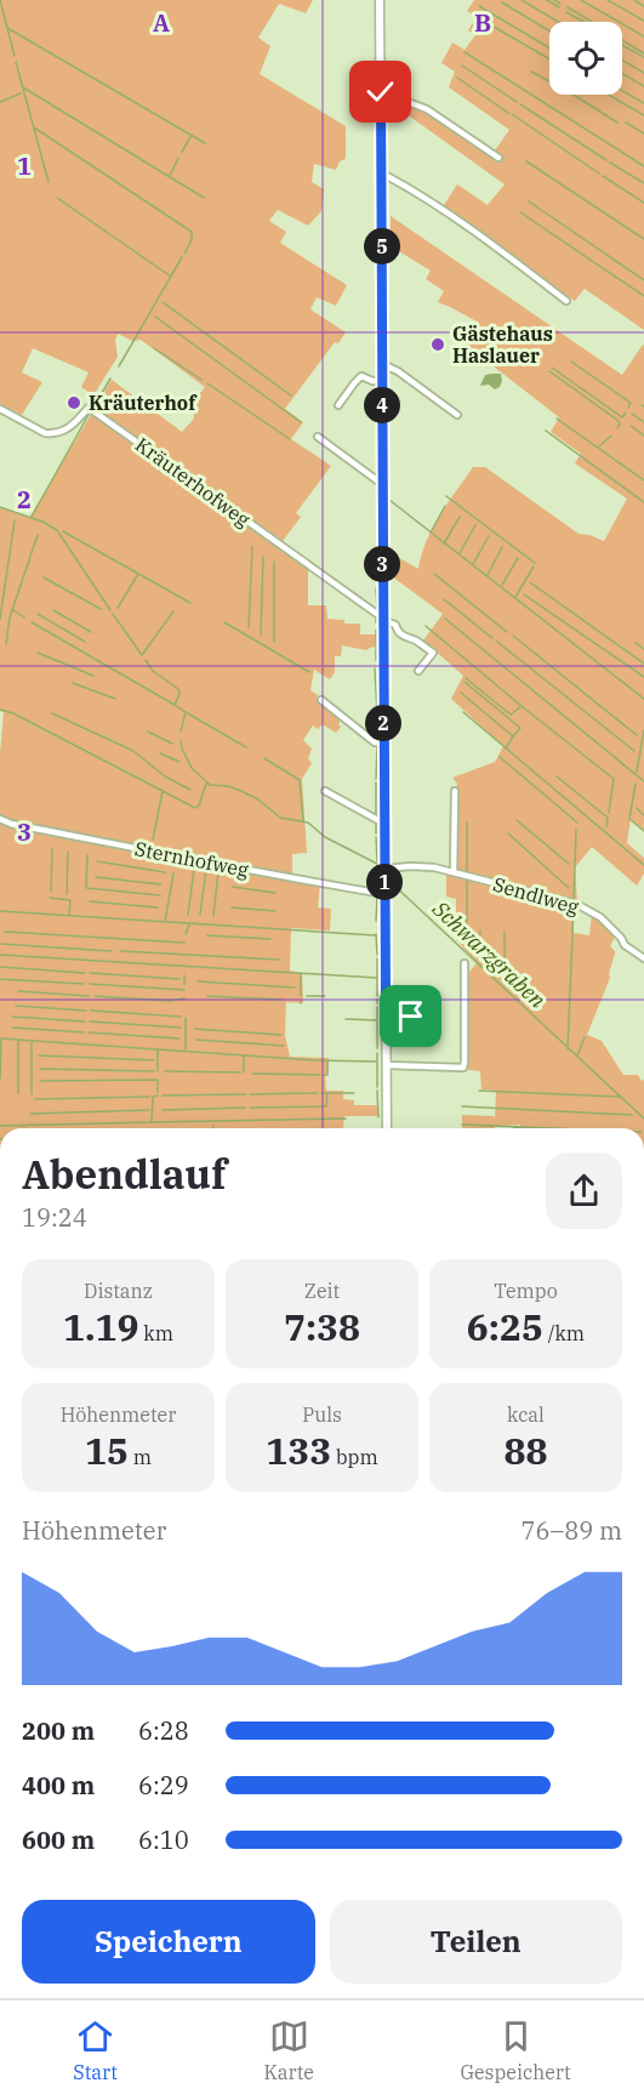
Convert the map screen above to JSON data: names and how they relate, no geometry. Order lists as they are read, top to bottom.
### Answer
{
  "streets": {
    "street": ["Kräuterhofweg", "Sternhofweg", "Sendlweg"]
  },
  "water": ["Schwarzgraben"],
  "places": ["Gästehaus Haslauer", "Kräuterhof"],
  "page": {
    "pins": [
      "5",
      "4",
      "3",
      "2",
      "1"
    ],
    "heading": ["Abendlauf", "19:24"],
    "stats": [
      ["Distanz", "1.19 km"],
      ["Zeit", "7:38"],
      ["Tempo", "6:25 /km"],
      ["Höhenmeter", "15 m"],
      ["Puls", "133 bpm"],
      ["kcal", "88"]
    ],
    "chart": ["Höhenmeter", "76–89 m"],
    "list": [
      {
        "name": "200 m",
        "note": "6:28"
      },
      {
        "name": "400 m",
        "note": "6:29"
      },
      {
        "name": "600 m",
        "note": "6:10"
      }
    ],
    "buttons": ["Speichern", "Teilen"],
    "tabs": ["Start", "Karte", "Gespeichert"]
  },
  "grid": {
    "columns": ["A", "B"],
    "rows": ["1", "2", "3"]
  }
}
